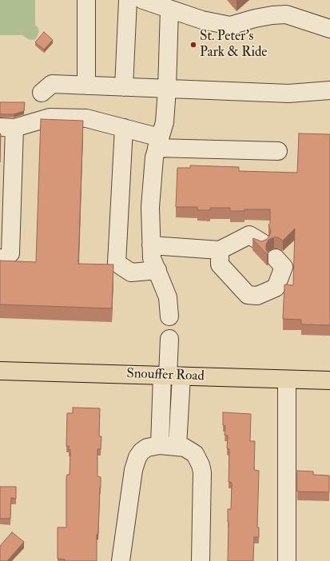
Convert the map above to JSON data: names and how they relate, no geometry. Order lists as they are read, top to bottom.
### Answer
{
  "streets": {
    "main road": ["Snouffer Road"]
  },
  "places": ["St. Peter's Park & Ride"]
}
